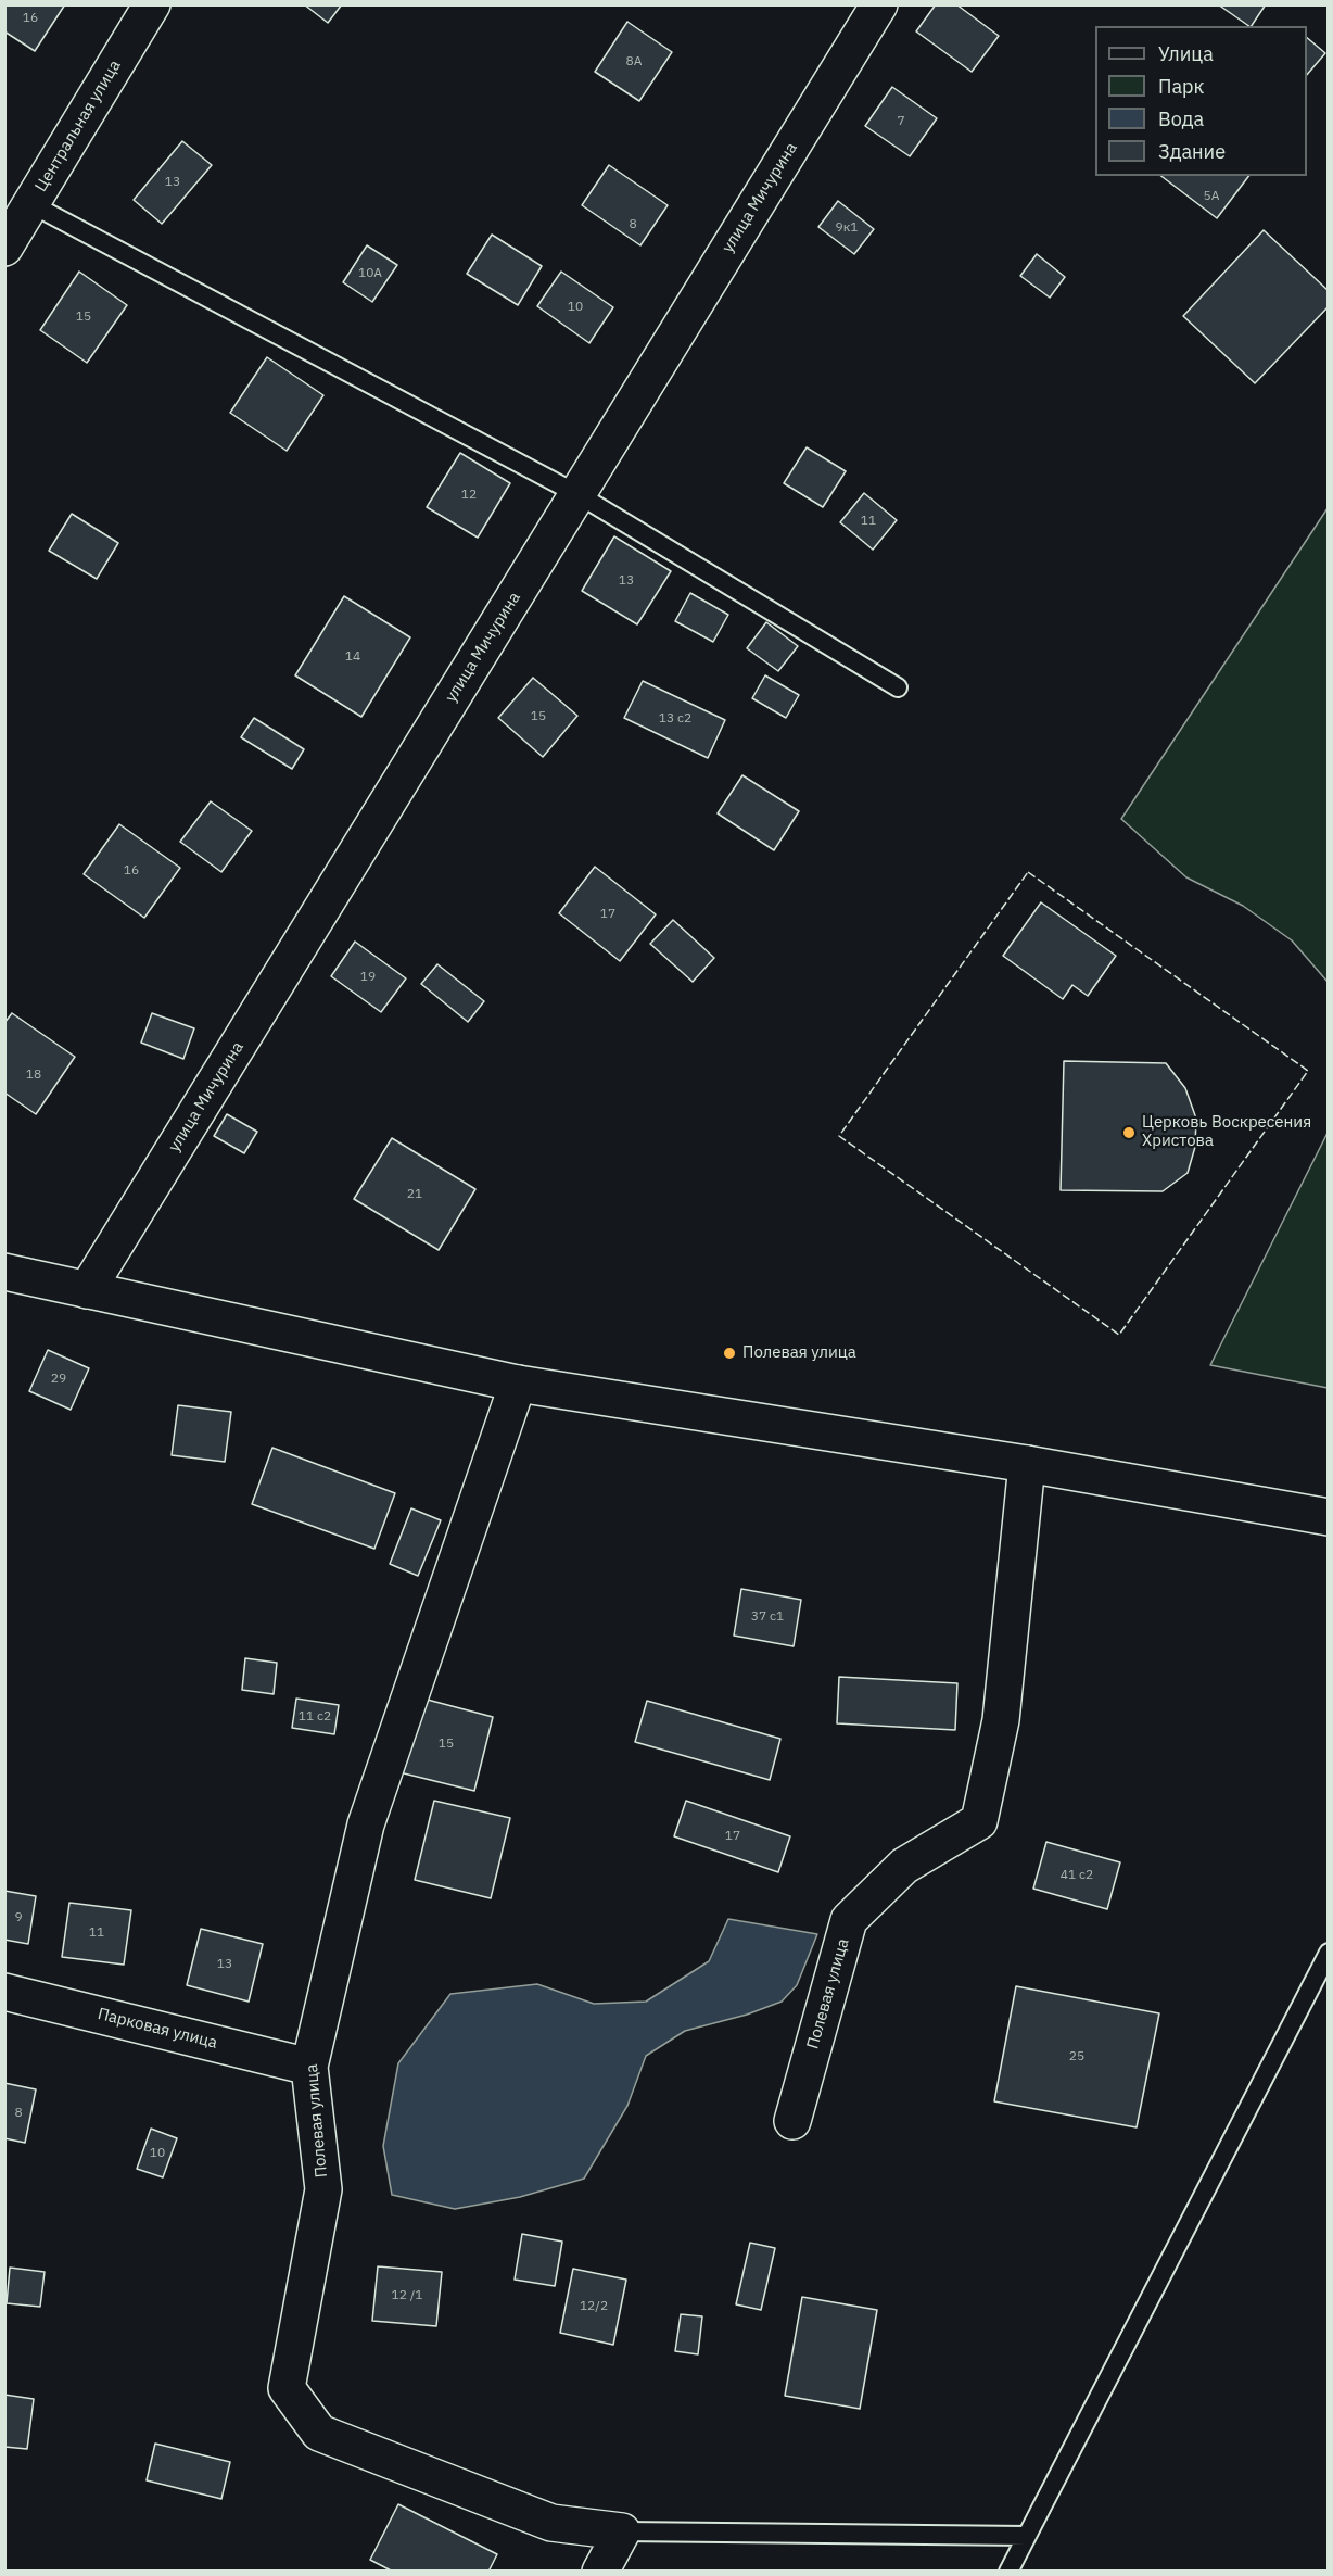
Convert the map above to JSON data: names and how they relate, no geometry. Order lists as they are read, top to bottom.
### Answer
{
  "streets": {
    "street": [
      "Центральная улица",
      "улица Мичурина",
      "Полевая улица",
      "Парковая улица"
    ]
  },
  "crossings": [
    ["Полевая улица", "Парковая улица"]
  ],
  "places": ["Церковь Воскресения Христова", "Полевая улица"],
  "house_numbers": [
    "16",
    "8А",
    "7",
    "13",
    "5А",
    "8",
    "9к1",
    "10А",
    "10",
    "15",
    "12",
    "11",
    "13",
    "14",
    "15",
    "13 с2",
    "16",
    "17",
    "19",
    "18",
    "21",
    "29",
    "37 с1",
    "11 с2",
    "15",
    "17",
    "41 с2",
    "9",
    "11",
    "13",
    "25",
    "8",
    "10",
    "12 /1",
    "12/2"
  ],
  "legend": [
    "Улица",
    "Парк",
    "Вода",
    "Здание"
  ]
}
